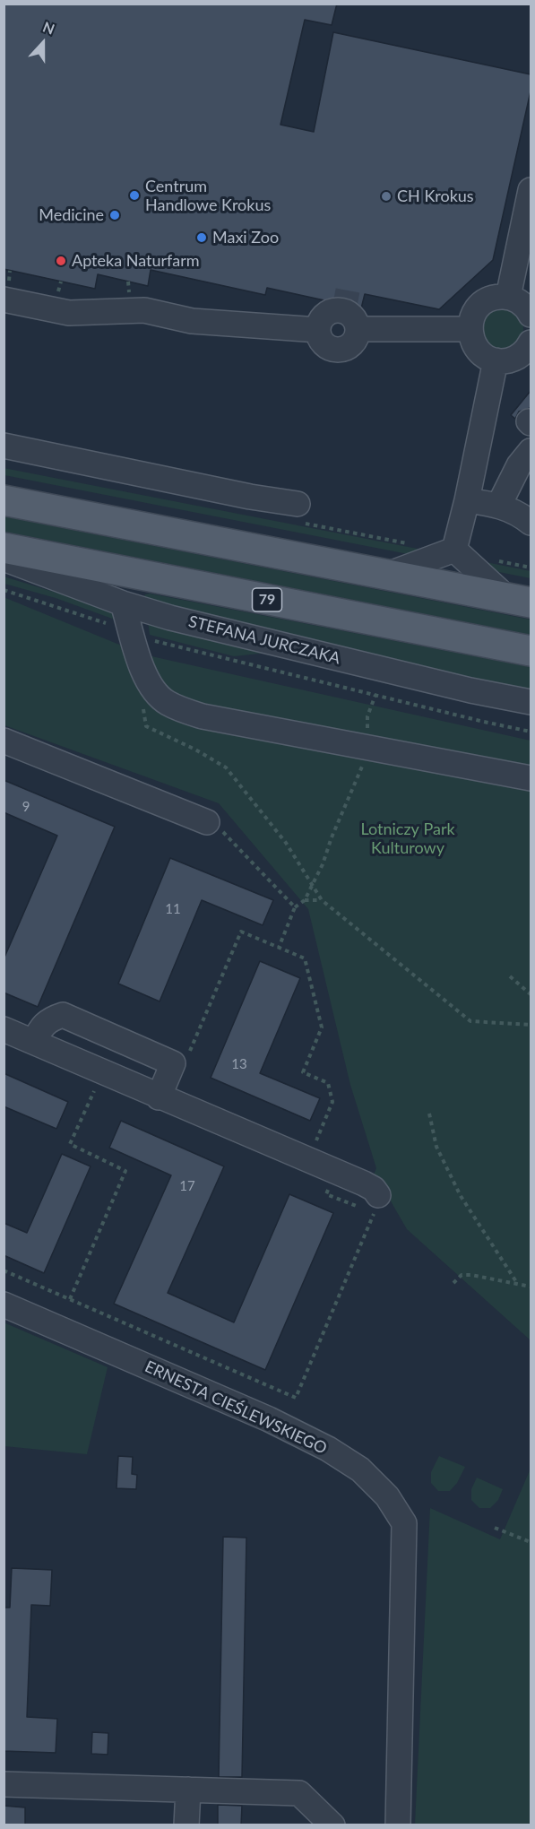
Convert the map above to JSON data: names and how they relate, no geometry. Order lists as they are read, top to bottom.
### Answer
{
  "streets": {
    "main road": ["79"],
    "street": ["STEFANA JURCZAKA", "ERNESTA CIEŚLEWSKIEGO"]
  },
  "parks": ["Lotniczy Park Kulturowy"],
  "places": [
    "Centrum Handlowe Krokus",
    "CH Krokus",
    "Medicine",
    "Maxi Zoo",
    "Apteka Naturfarm"
  ],
  "house_numbers": [
    "9",
    "11",
    "13",
    "17"
  ],
  "north": "top"
}
